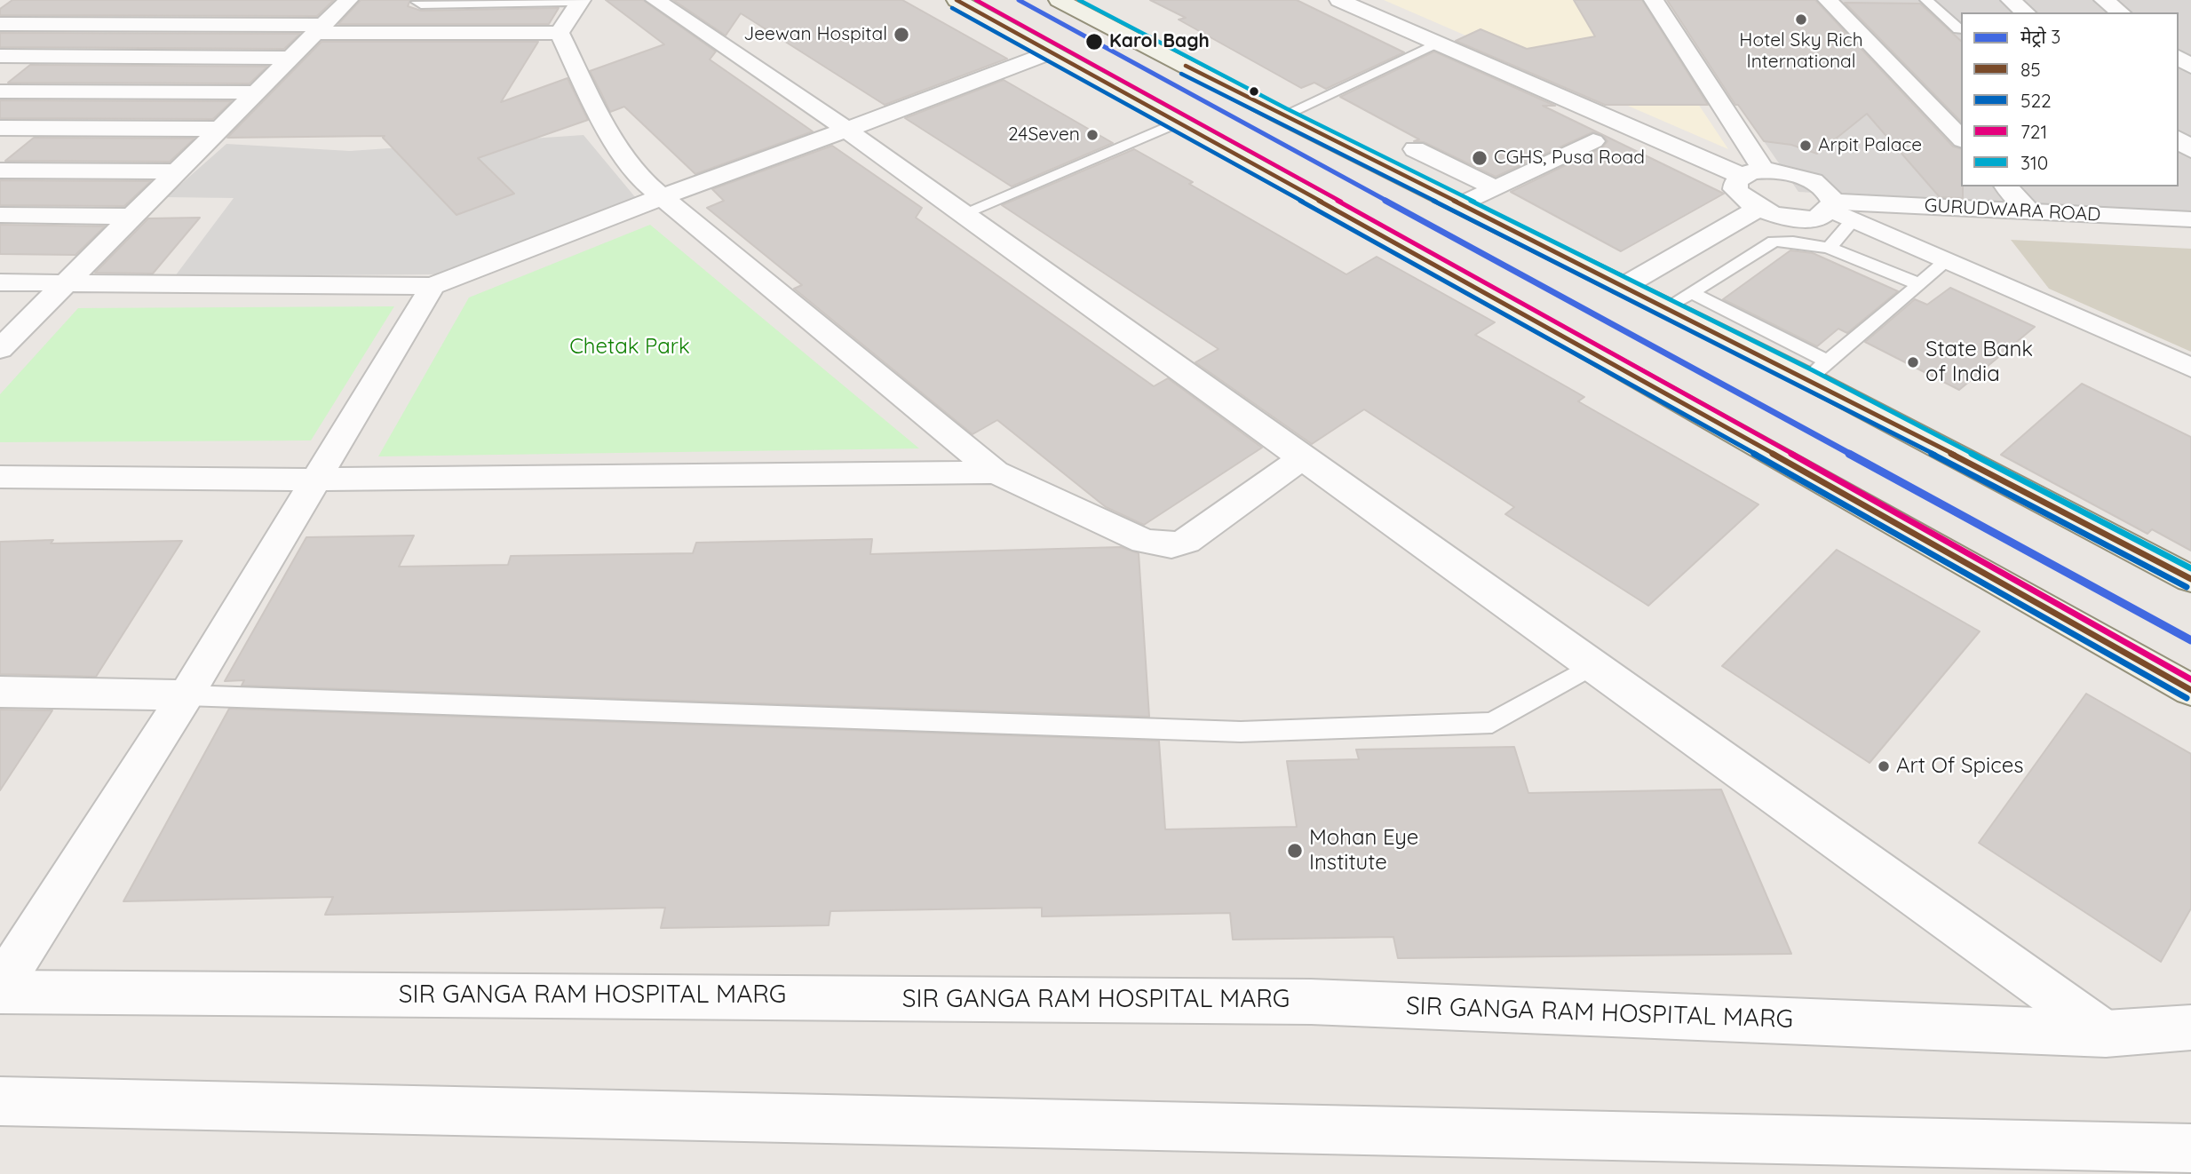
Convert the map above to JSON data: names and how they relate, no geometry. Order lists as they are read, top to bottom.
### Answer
{
  "streets": {
    "street": ["GURUDWARA ROAD", "SIR GANGA RAM HOSPITAL MARG"]
  },
  "parks": ["Chetak Park"],
  "places": [
    "Hotel Sky Rich International",
    "Jeewan Hospital",
    "Karol Bagh",
    "24Seven",
    "Arpit Palace",
    "CGHS, Pusa Road",
    "State Bank of India",
    "Art Of Spices",
    "Mohan Eye Institute"
  ],
  "lines": [
    "metro line 3",
    "transit line 85",
    "transit line 721",
    "transit line 310",
    "transit line 522"
  ],
  "legend": [
    "मेट्रो 3",
    "85",
    "522",
    "721",
    "310"
  ]
}
